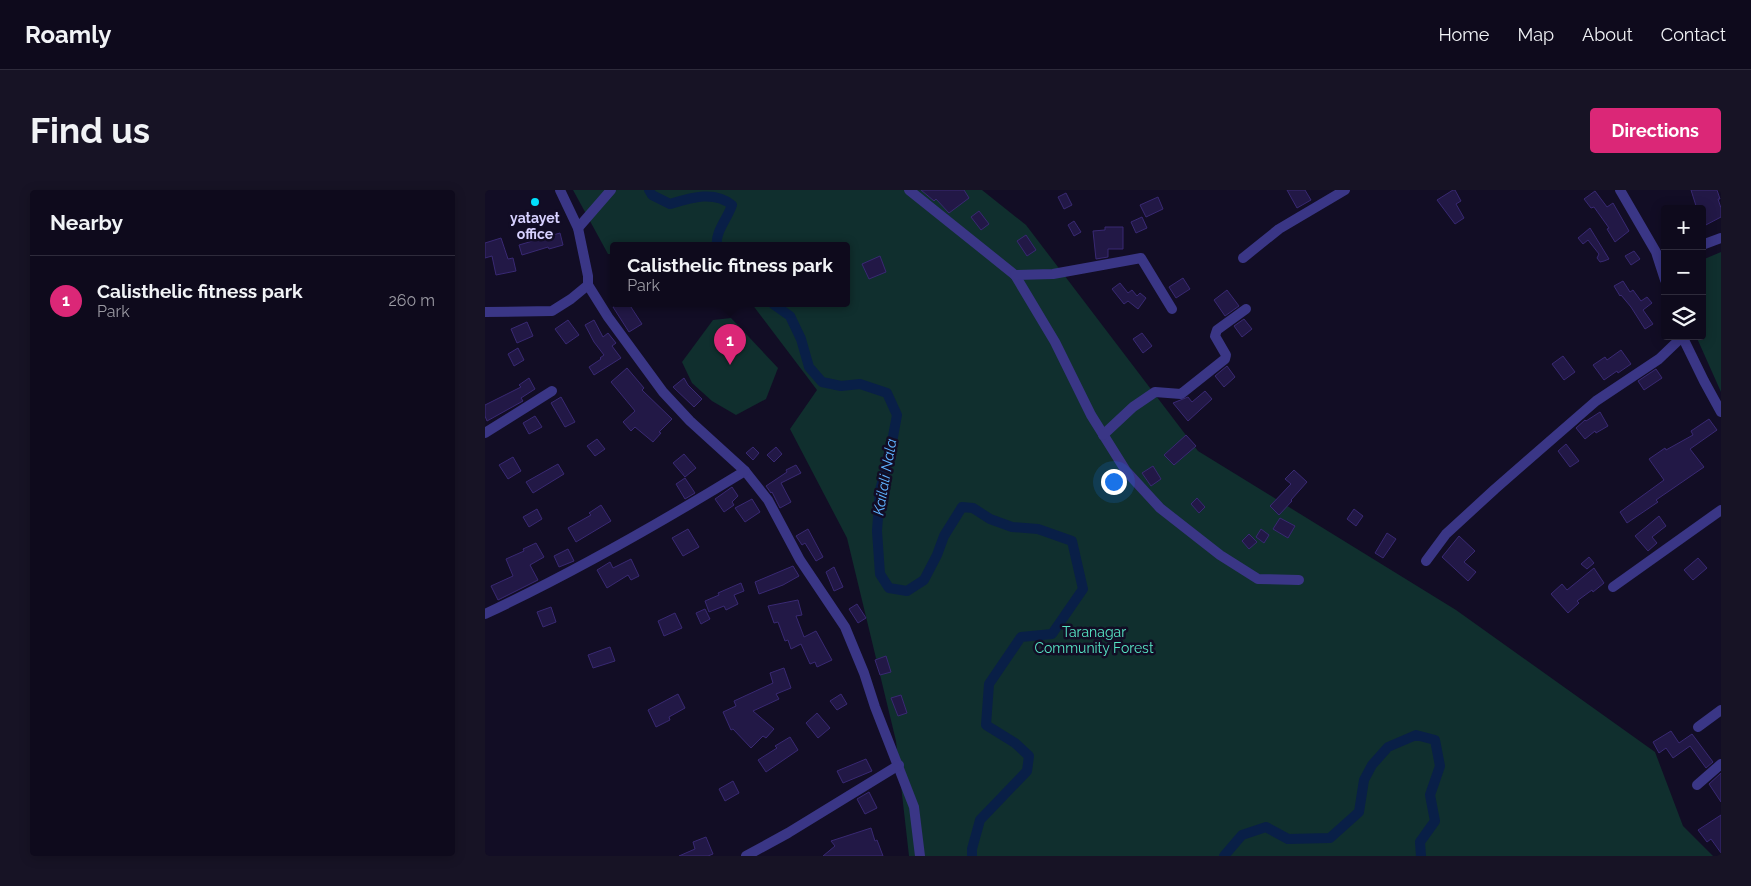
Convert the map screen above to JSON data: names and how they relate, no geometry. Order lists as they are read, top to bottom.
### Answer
{
  "water": ["Kailali Nala"],
  "parks": ["Taranagar Community Forest"],
  "places": ["yatayet office"],
  "page": {
    "header": "Roamly",
    "nav": [
      "Home",
      "Map",
      "About",
      "Contact"
    ],
    "buttons": "Directions",
    "title": "Find us",
    "heading": "Nearby",
    "map_buttons": ["+", "−"],
    "popup": ["Calisthelic fitness park", "Park"],
    "list": [
      {
        "mark": "1",
        "name": "Calisthelic fitness park",
        "note": "Park",
        "value": "260 m"
      }
    ],
    "pins": "1"
  }
}
